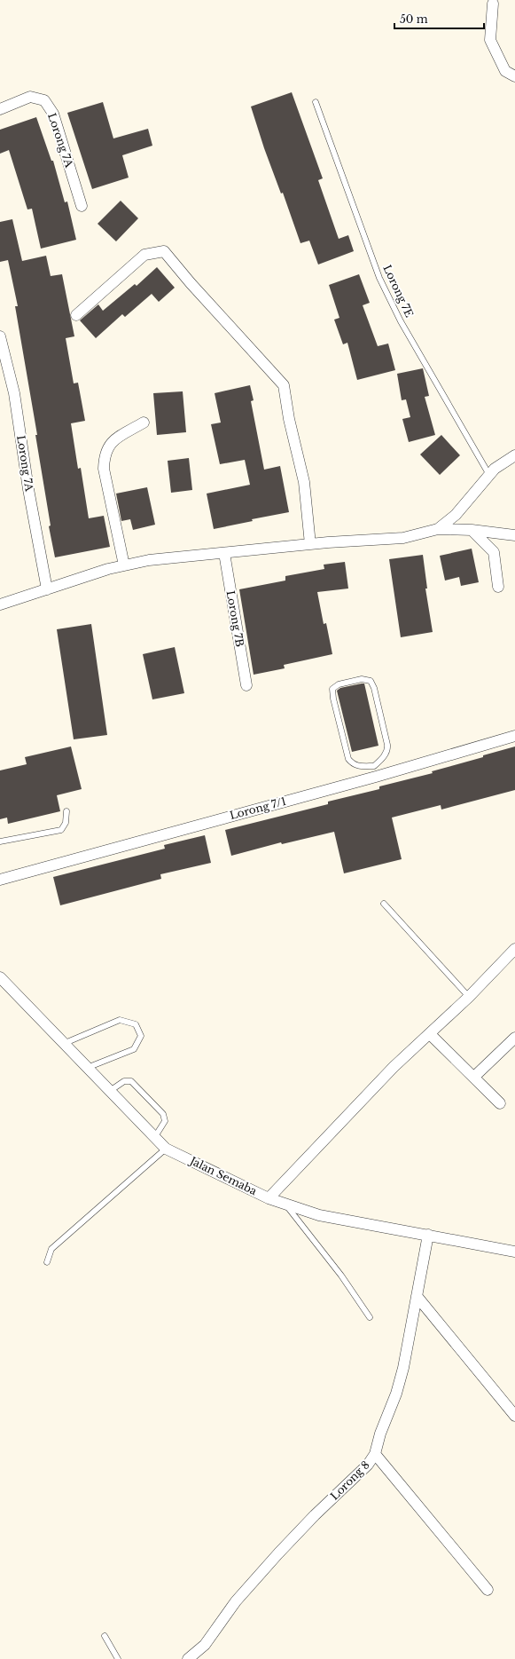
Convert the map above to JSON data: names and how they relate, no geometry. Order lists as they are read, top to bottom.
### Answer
{
  "streets": {
    "street": [
      "Lorong 7A",
      "Lorong 7B",
      "Lorong 7/1",
      "Jalan Semaba",
      "Lorong 8"
    ],
    "lane": ["Lorong 7E"]
  },
  "crossings": [
    ["Jalan Semaba", "Lorong 8"]
  ],
  "scale_bar": "50 m"
}
